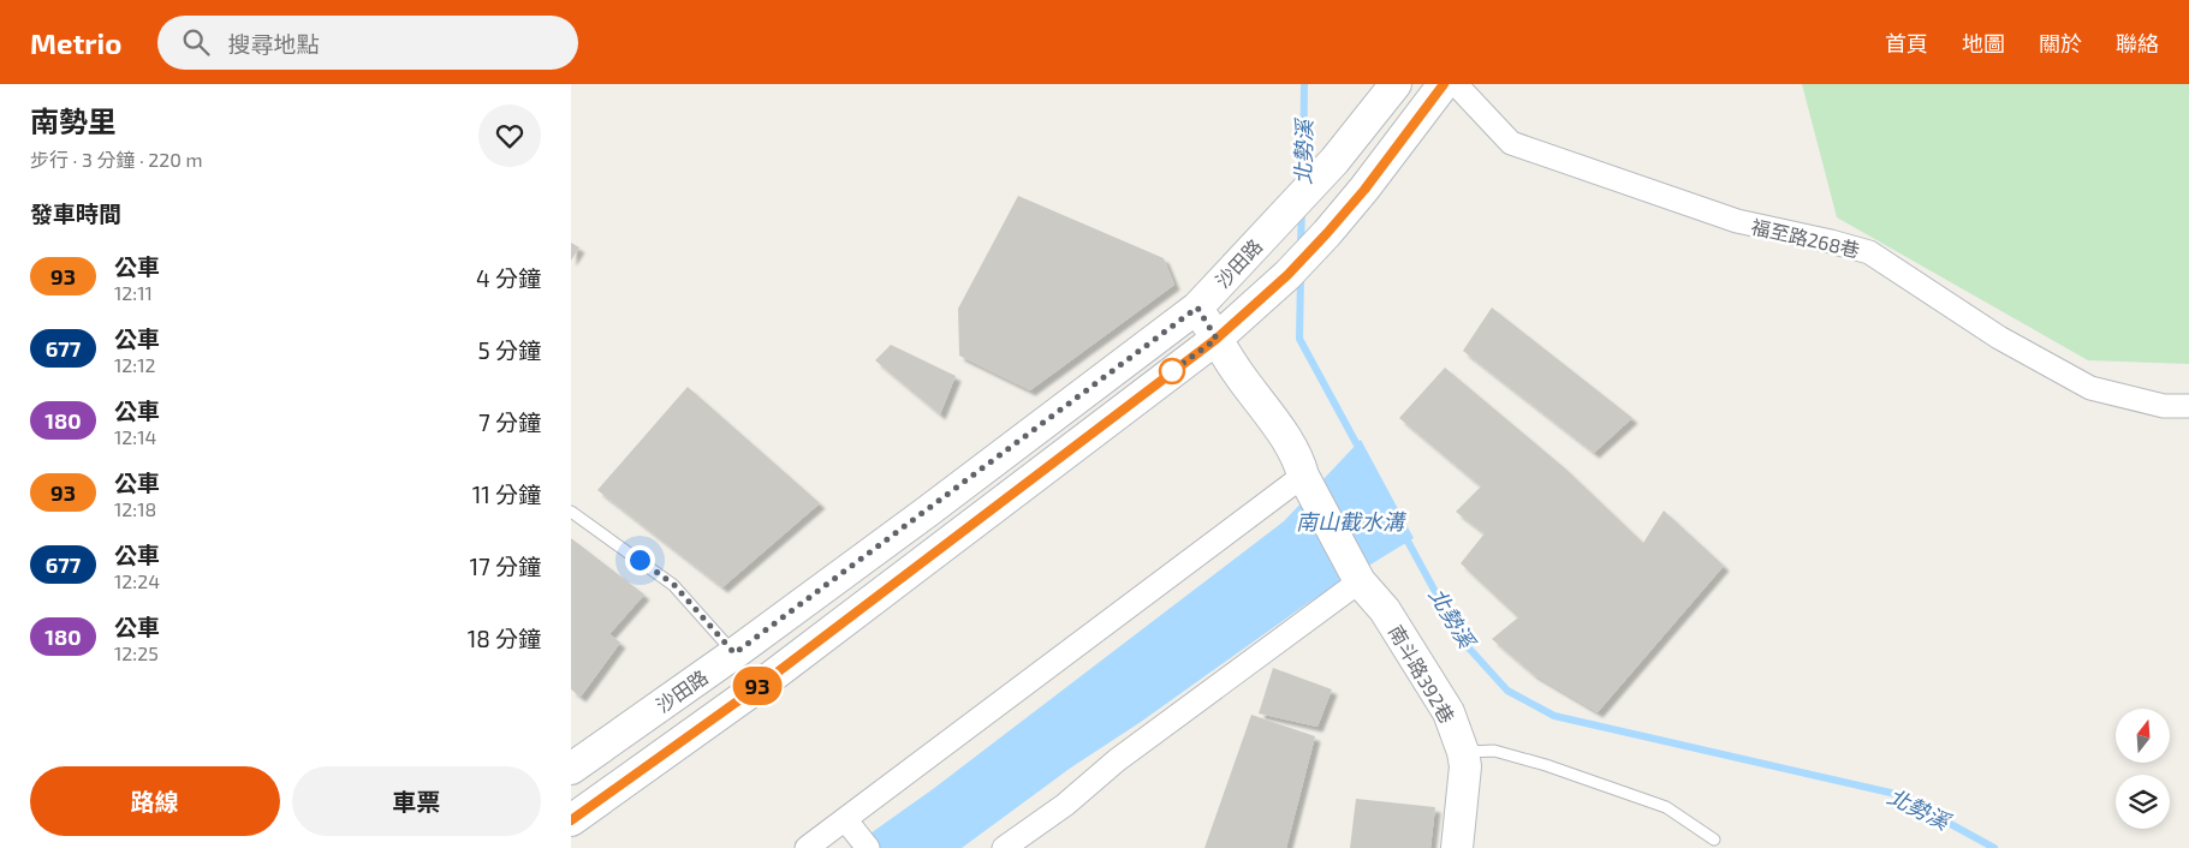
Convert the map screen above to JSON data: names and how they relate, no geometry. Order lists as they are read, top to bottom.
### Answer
{
  "streets": {
    "street": ["福至路268巷", "沙田路", "南斗路392巷"]
  },
  "water": ["北勢溪", "南山截水溝"],
  "lines": ["bus line 93"],
  "north": "top",
  "page": {
    "header": "Metrio",
    "search": "搜尋地點",
    "nav": [
      "首頁",
      "地圖",
      "關於",
      "聯絡"
    ],
    "heading": [
      ["南勢里", "步行 · 3 分鐘 · 220 m"],
      "發車時間"
    ],
    "on_map": "93",
    "list": [
      {
        "mark": "93",
        "name": "公車",
        "note": "12:11",
        "value": "4 分鐘"
      },
      {
        "mark": "677",
        "name": "公車",
        "note": "12:12",
        "value": "5 分鐘"
      },
      {
        "mark": "180",
        "name": "公車",
        "note": "12:14",
        "value": "7 分鐘"
      },
      {
        "mark": "93",
        "name": "公車",
        "note": "12:18",
        "value": "11 分鐘"
      },
      {
        "mark": "677",
        "name": "公車",
        "note": "12:24",
        "value": "17 分鐘"
      },
      {
        "mark": "180",
        "name": "公車",
        "note": "12:25",
        "value": "18 分鐘"
      }
    ],
    "buttons": ["路線", "車票"]
  }
}
